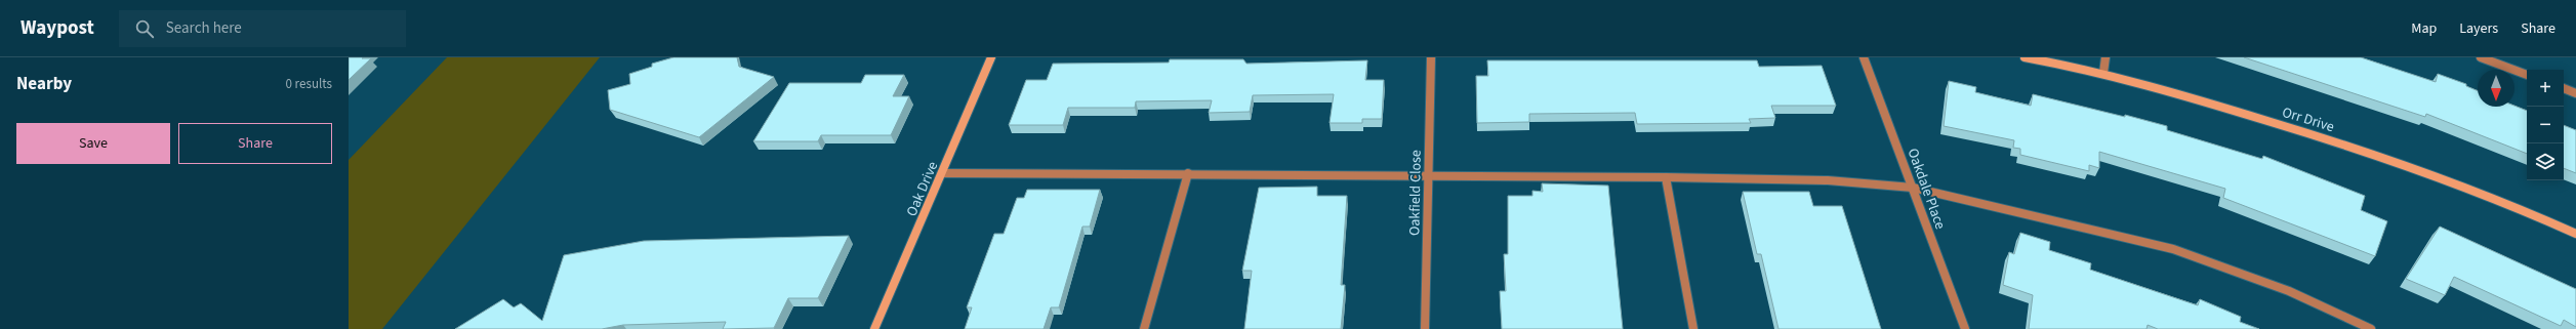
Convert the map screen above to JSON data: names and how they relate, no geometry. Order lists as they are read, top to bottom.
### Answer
{
  "streets": {
    "street": [
      "Orr Drive",
      "Oak Drive",
      "Oakdale Place",
      "Oakfield Close"
    ]
  },
  "north": "bottom",
  "page": {
    "header": "Waypost",
    "search": "Search here",
    "nav": ["Map", "Layers", "Share"],
    "heading": ["Nearby", "0 results"],
    "map_buttons": ["+", "−"],
    "buttons": ["Save", "Share"]
  }
}
